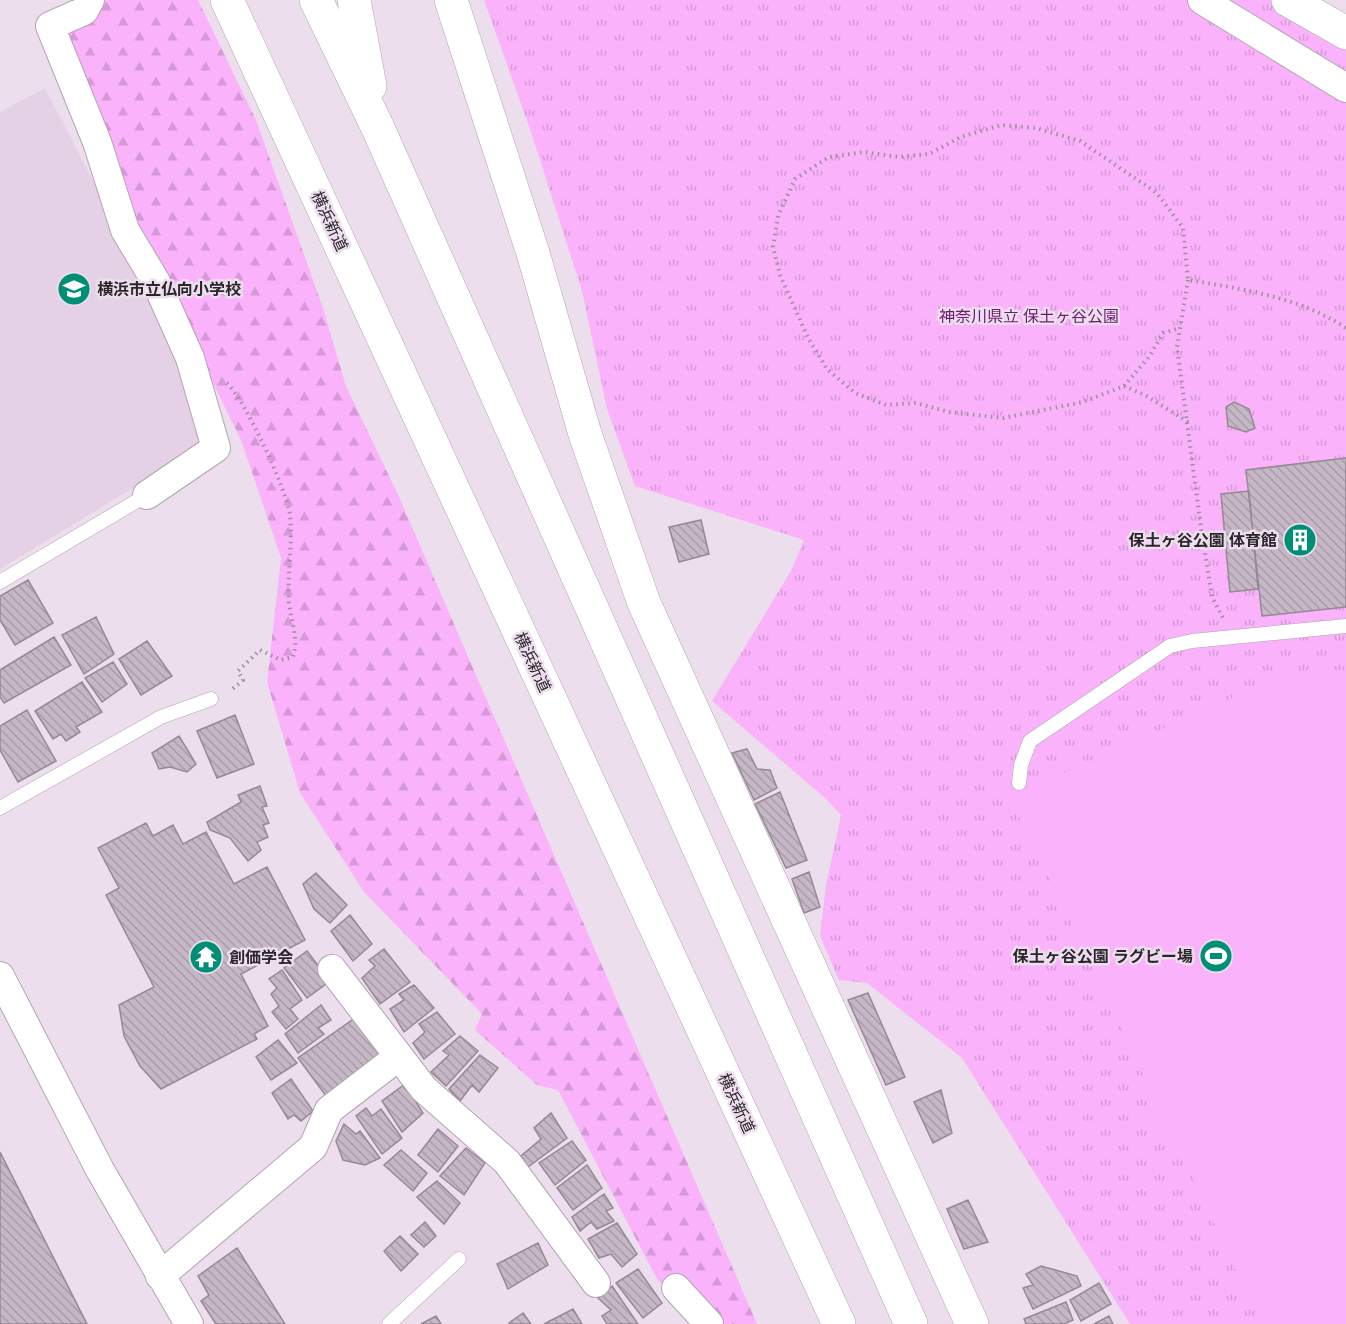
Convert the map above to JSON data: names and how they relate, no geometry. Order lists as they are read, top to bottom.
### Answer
{
  "streets": {
    "main road": ["横浜新道"]
  },
  "parks": ["神奈川県立 保土ヶ谷公園"],
  "places": {
    "school or university": ["横浜市立仏向小学校"],
    "building": ["保土ヶ谷公園 体育館"],
    "sports": ["保土ヶ谷公園 ラグビー場"],
    "temple": ["創価学会"]
  }
}
